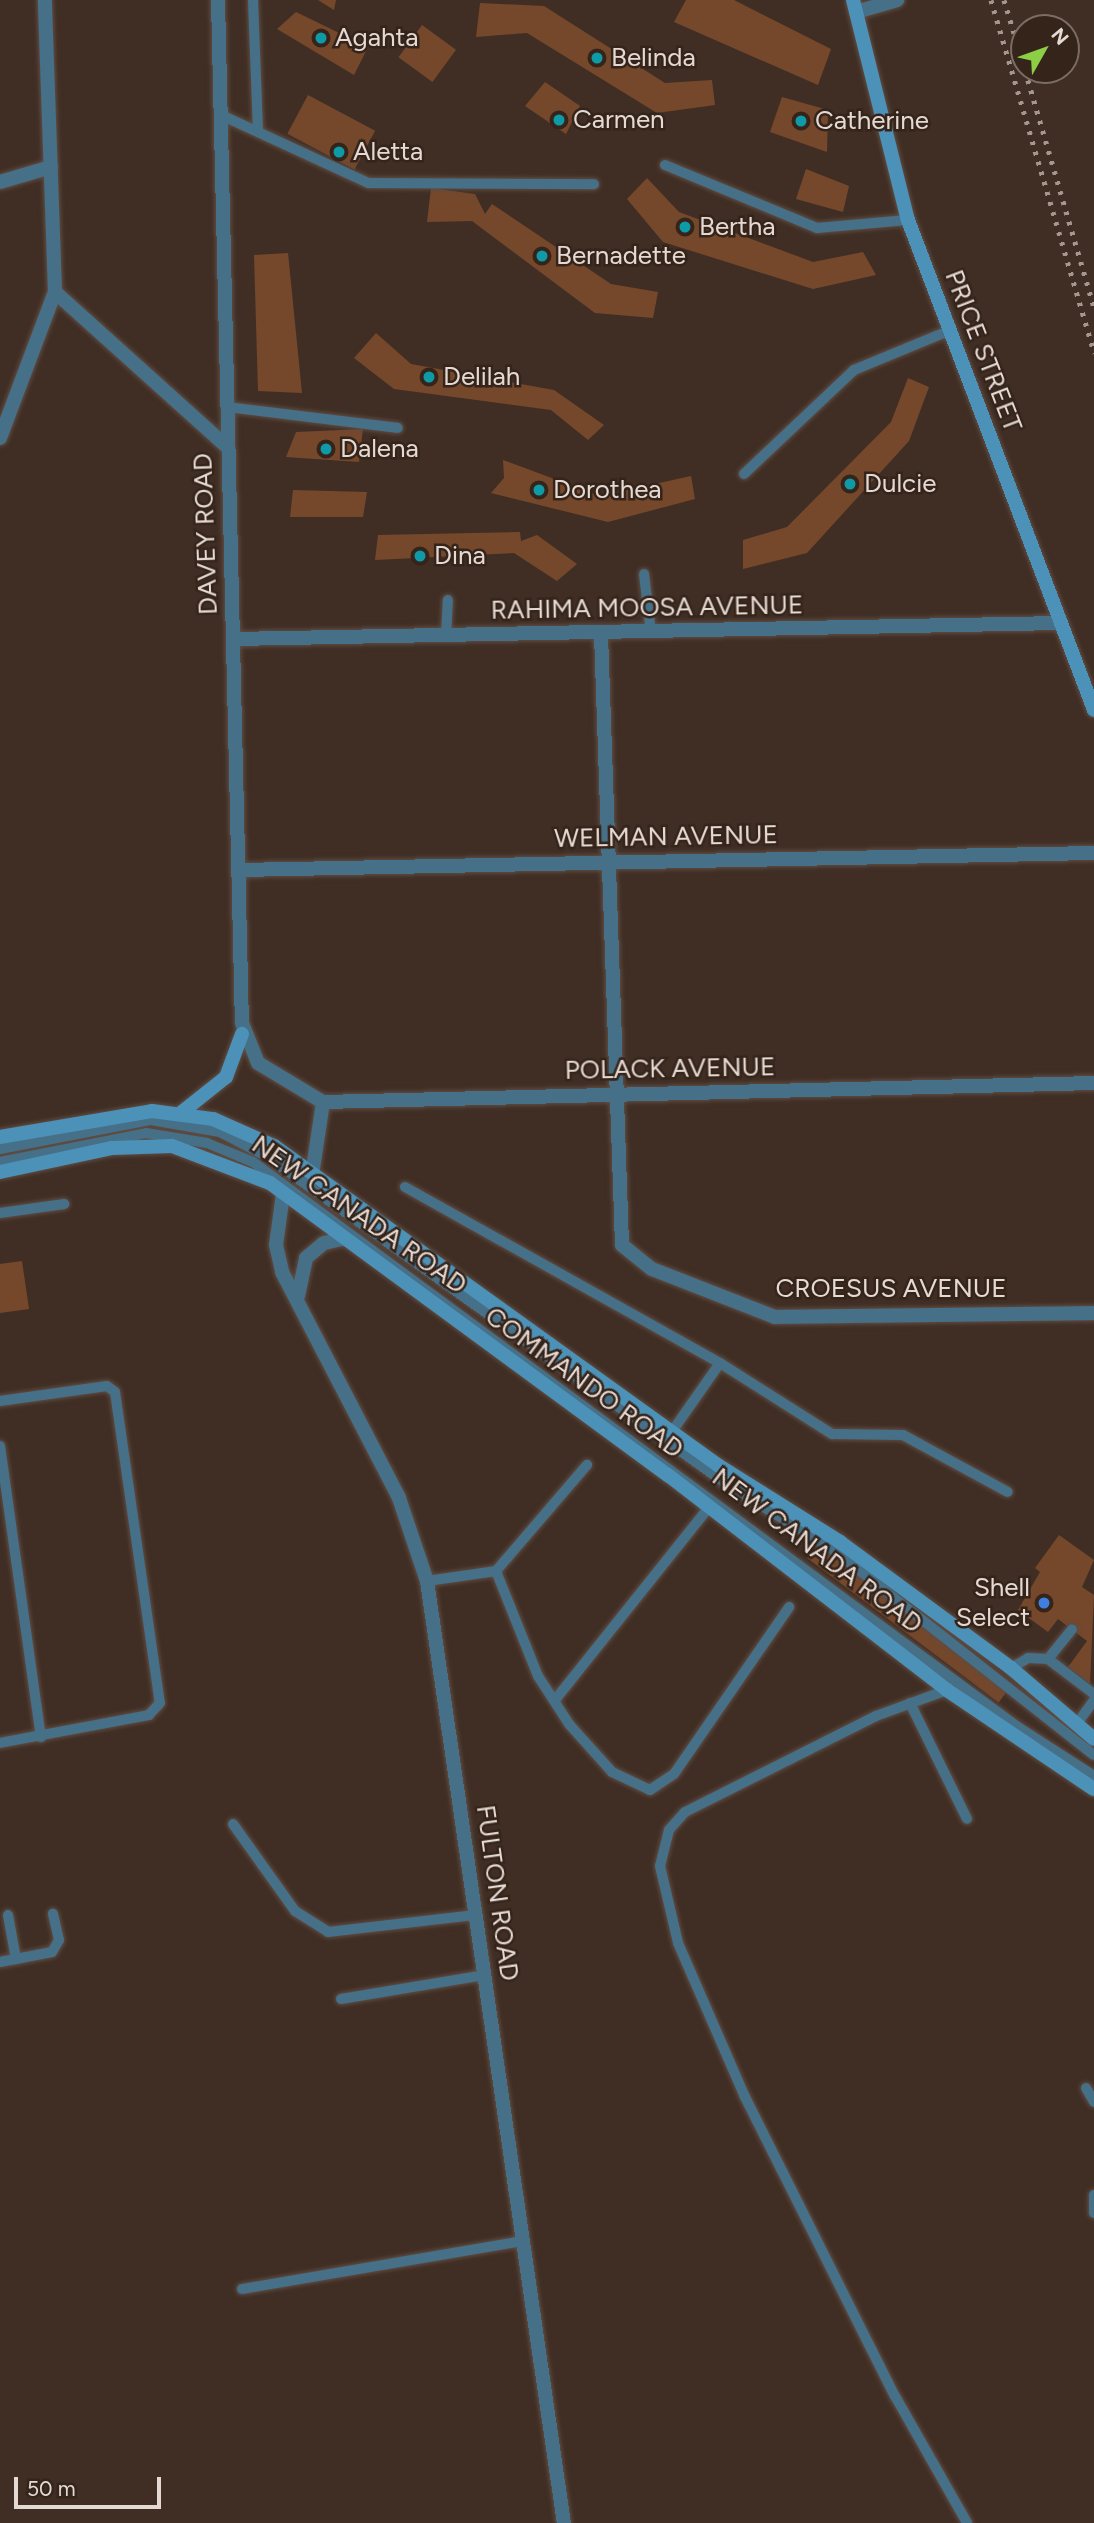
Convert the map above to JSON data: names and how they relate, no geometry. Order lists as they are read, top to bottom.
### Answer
{
  "streets": {
    "main road": ["PRICE STREET", "COMMANDO ROAD"],
    "street": [
      "DAVEY ROAD",
      "RAHIMA MOOSA AVENUE",
      "WELMAN AVENUE",
      "POLACK AVENUE",
      "CROESUS AVENUE",
      "FULTON ROAD"
    ],
    "lane": ["NEW CANADA ROAD"]
  },
  "crossings": [
    ["PRICE STREET", "RAHIMA MOOSA AVENUE"],
    ["DAVEY ROAD", "RAHIMA MOOSA AVENUE"],
    ["DAVEY ROAD", "WELMAN AVENUE"],
    ["DAVEY ROAD", "POLACK AVENUE"],
    ["POLACK AVENUE", "CROESUS AVENUE"],
    ["COMMANDO ROAD", "FULTON ROAD"]
  ],
  "places": [
    "Agahta",
    "Belinda",
    "Carmen",
    "Catherine",
    "Aletta",
    "Bertha",
    "Bernadette",
    "Delilah",
    "Dalena",
    "Dulcie",
    "Dorothea",
    "Dina",
    "Shell Select"
  ],
  "scale_bar": "50 m",
  "north": "top right"
}
